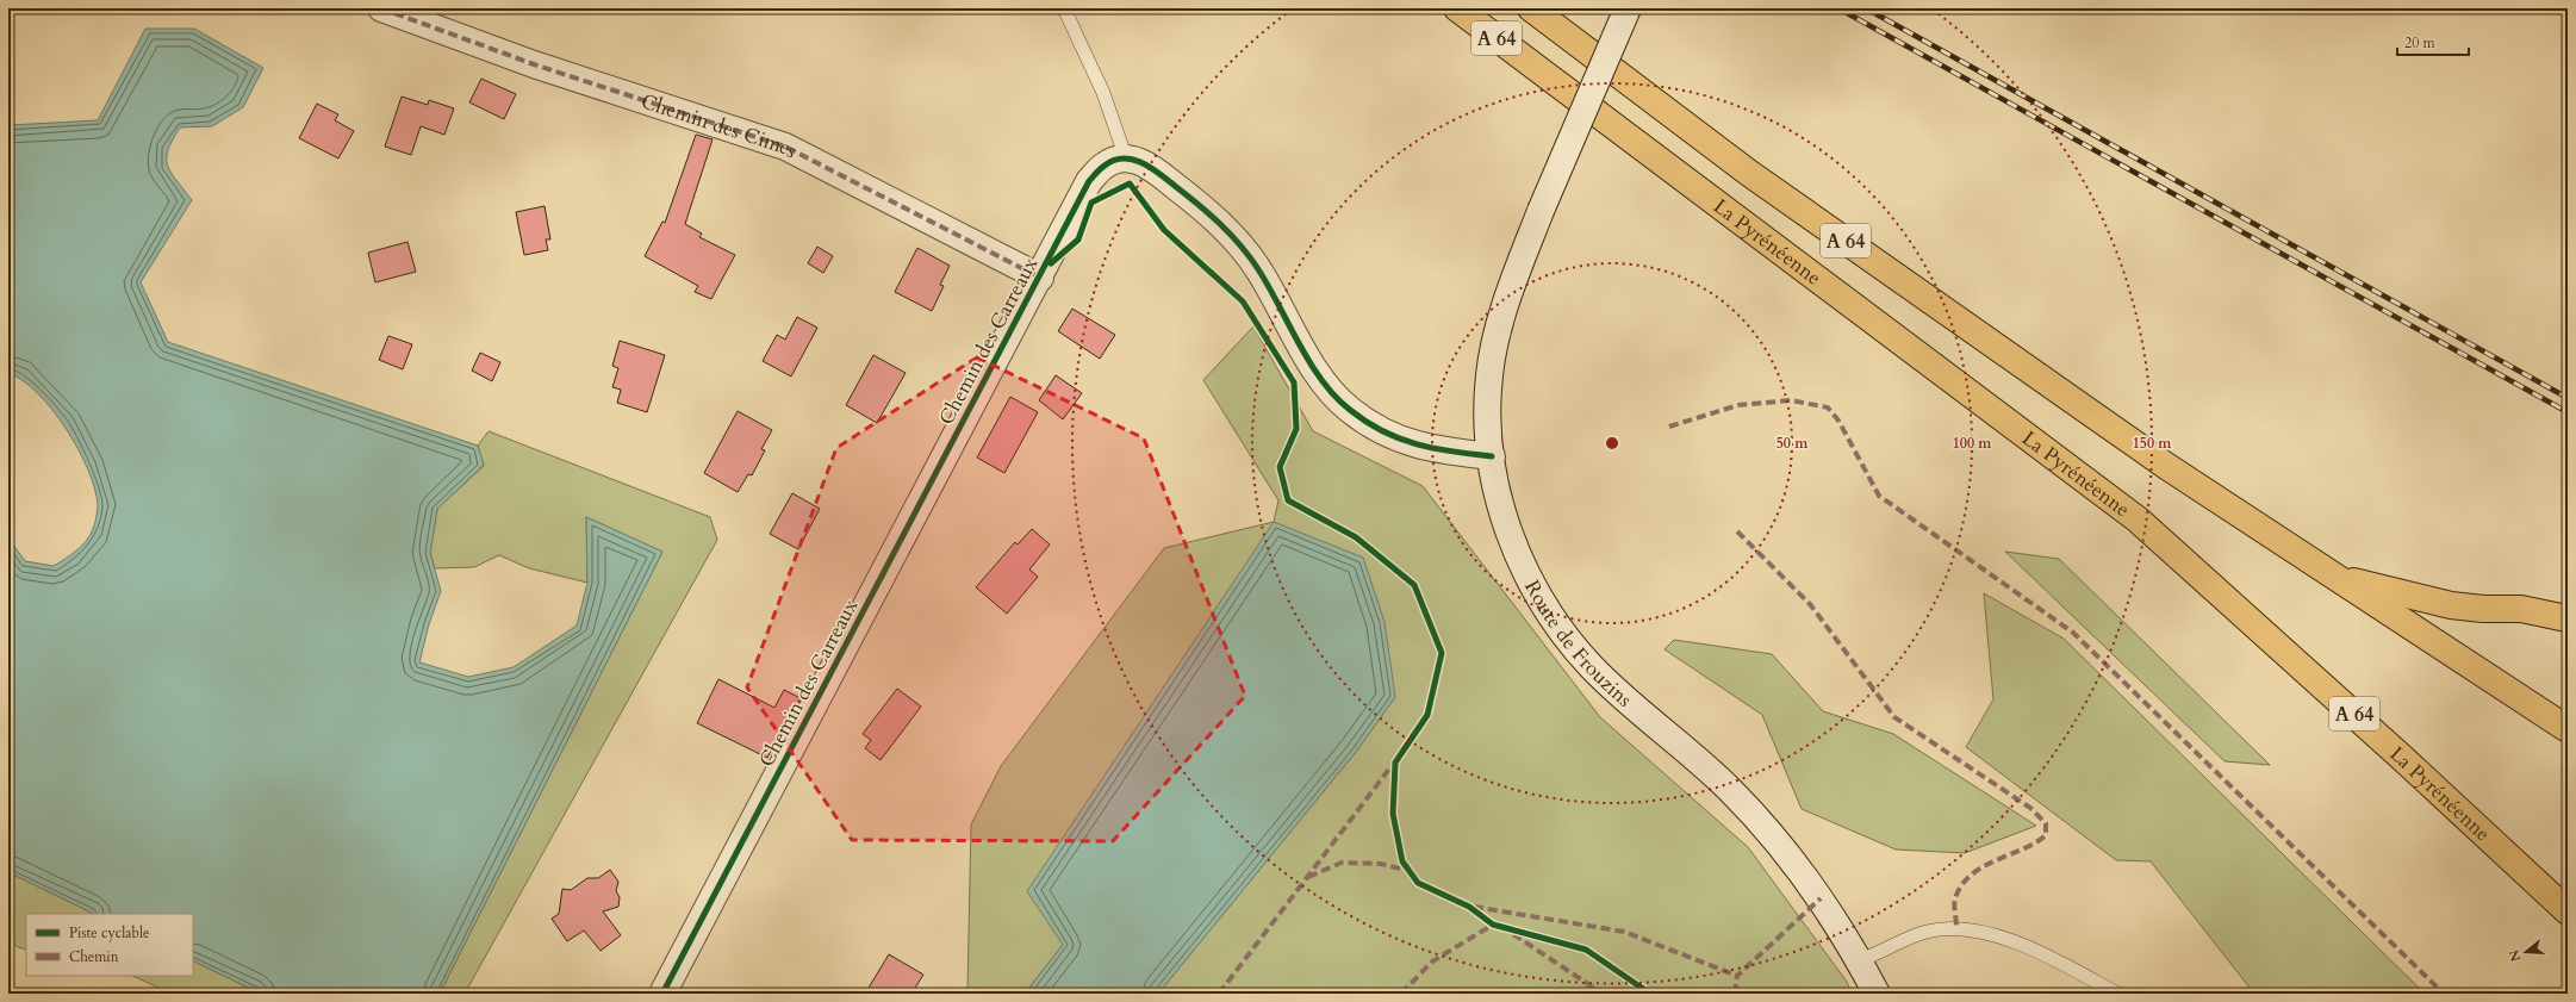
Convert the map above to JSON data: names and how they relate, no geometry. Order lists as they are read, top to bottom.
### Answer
{
  "streets": {
    "highway": ["A 64", "La Pyrénéenne"],
    "street": ["Chemin des Cimes", "Chemin des Carreaux", "Route de Frouzins"]
  },
  "crossings": [
    ["Chemin des Cimes", "Chemin des Carreaux"]
  ],
  "legend": ["Piste cyclable", "Chemin"],
  "scale_bar": "20 m",
  "north": "left",
  "rings": ["50 m", "100 m", "150 m"]
}
